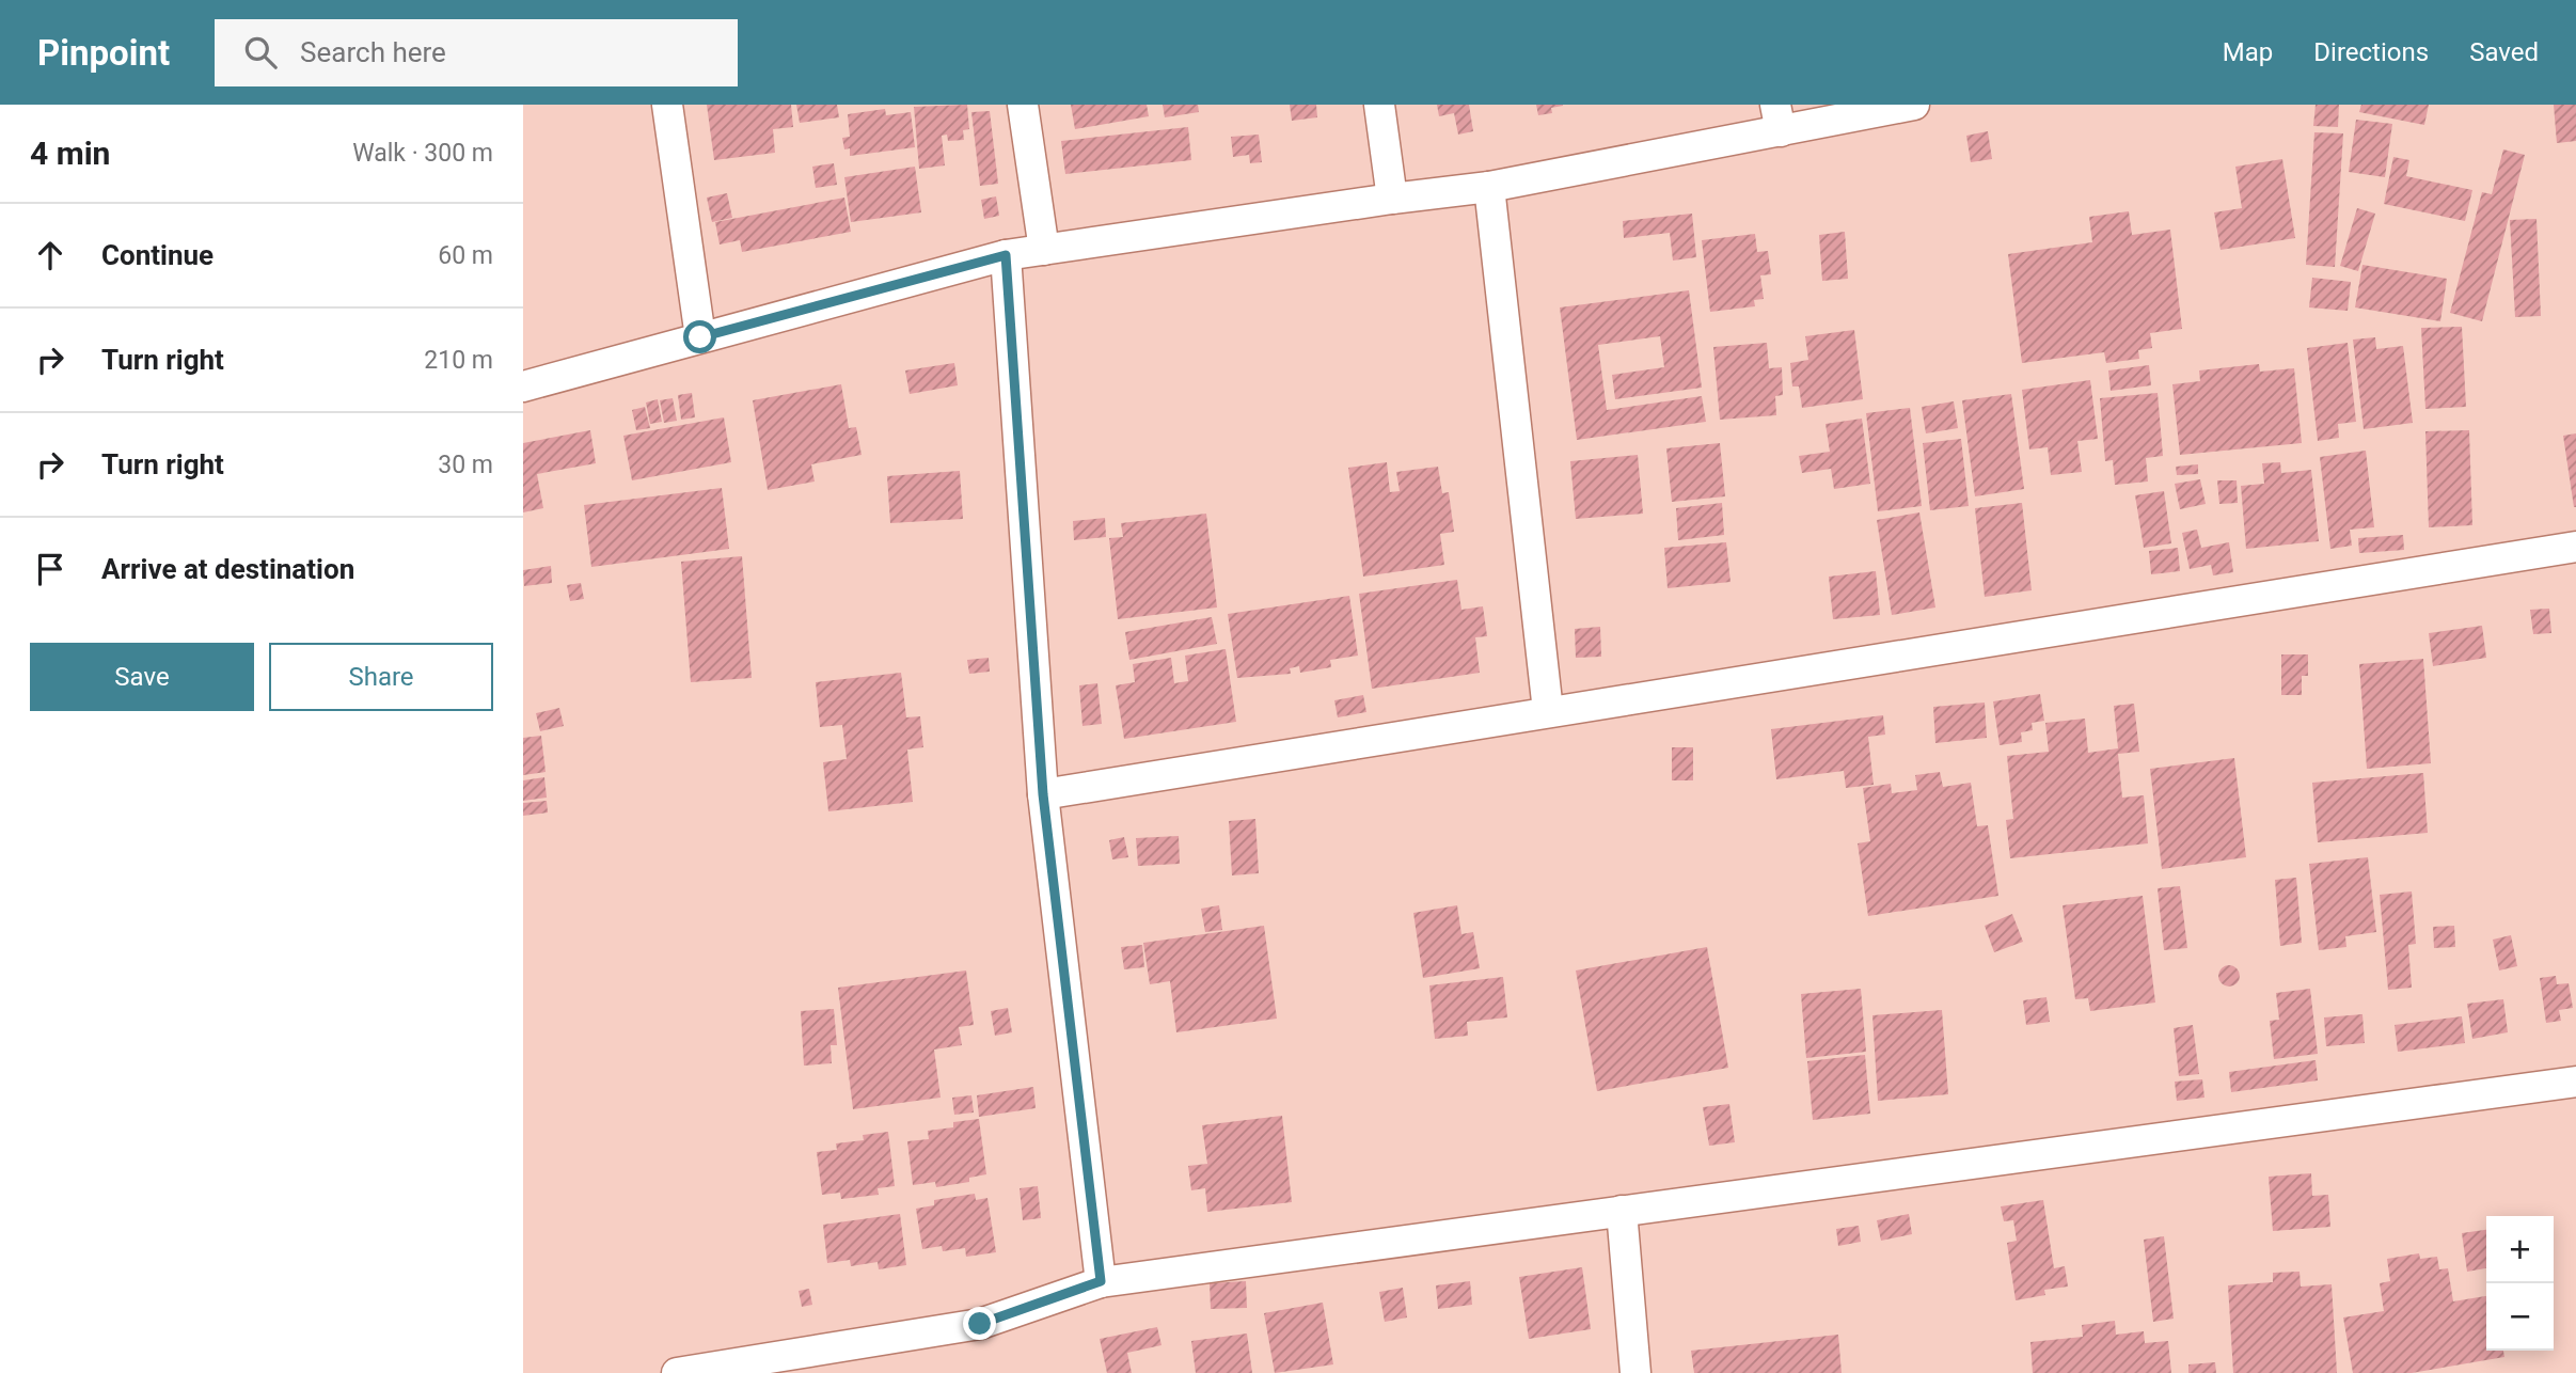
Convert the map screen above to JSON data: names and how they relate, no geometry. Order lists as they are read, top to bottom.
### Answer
{
  "page": {
    "header": "Pinpoint",
    "search": "Search here",
    "nav": ["Map", "Directions", "Saved"],
    "heading": ["4 min", "Walk · 300 m"],
    "list": [
      ["Continue", "60 m"],
      ["Turn right", "210 m"],
      ["Turn right", "30 m"],
      "Arrive at destination"
    ],
    "buttons": ["Save", "Share"],
    "map_buttons": ["+", "−"]
  }
}
